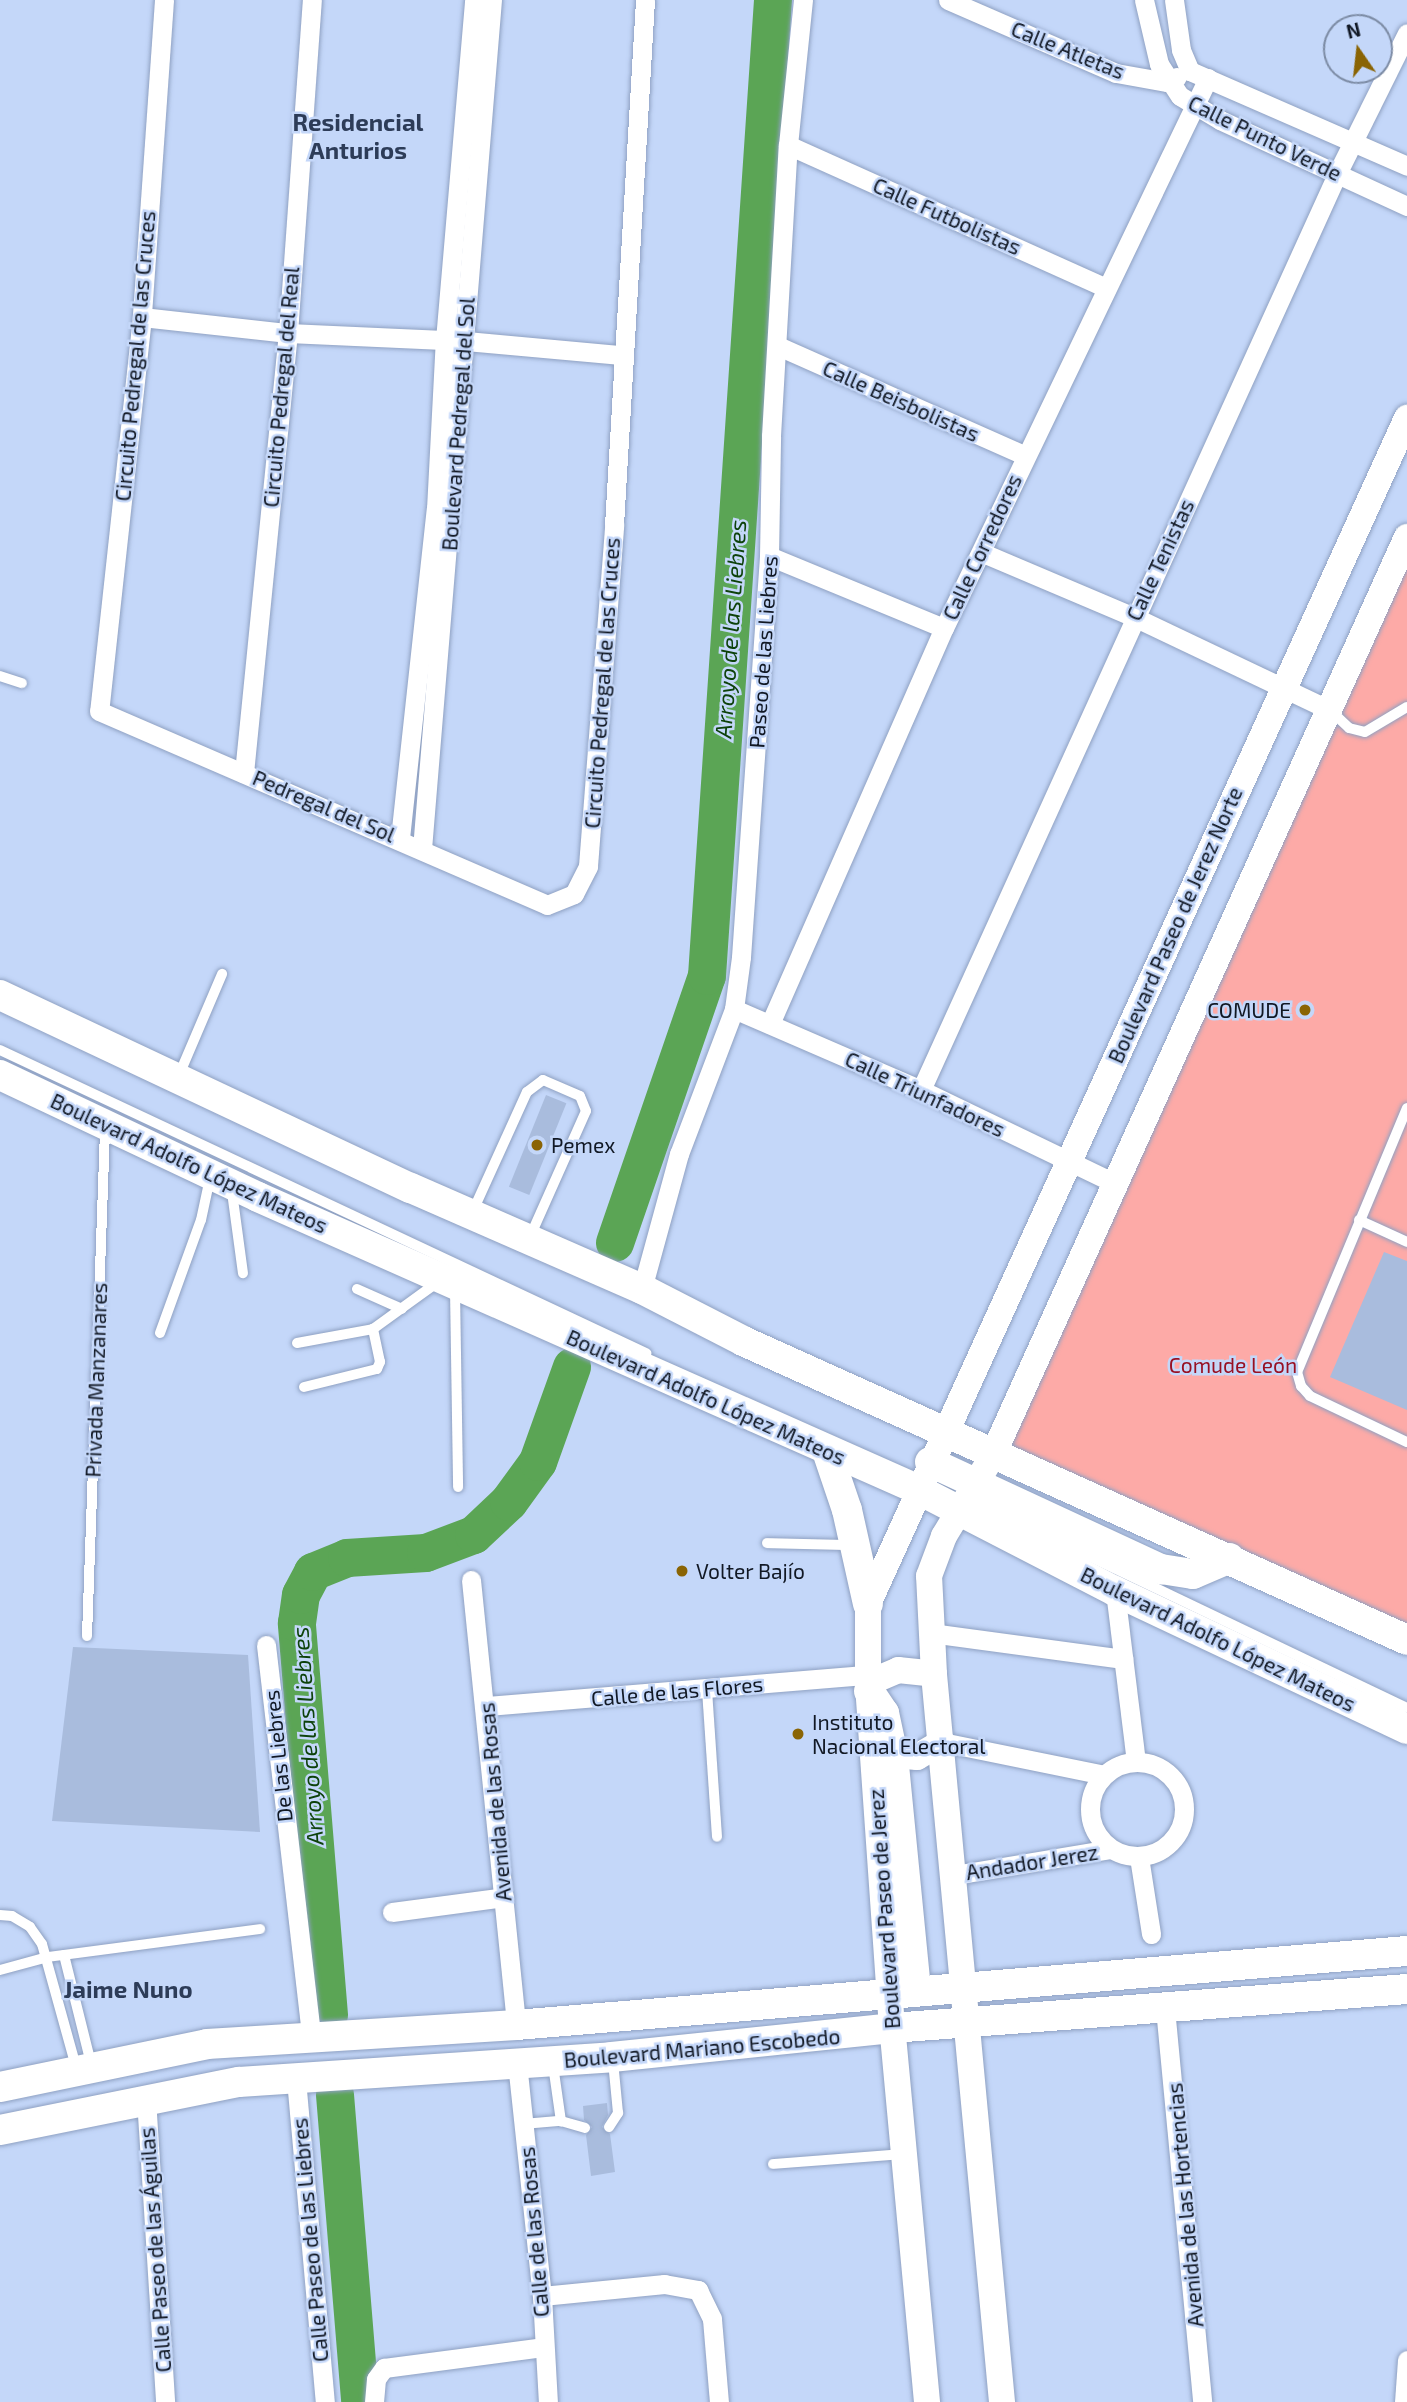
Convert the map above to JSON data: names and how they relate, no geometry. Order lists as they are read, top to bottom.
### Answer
{
  "streets": {
    "main road": [
      "Boulevard Paseo de Jerez Norte",
      "Boulevard Adolfo López Mateos",
      "Boulevard Paseo de Jerez",
      "Boulevard Mariano Escobedo"
    ],
    "street": [
      "Calle Atletas",
      "Calle Punto Verde",
      "Calle Futbolistas",
      "Circuito Pedregal de las Cruces",
      "Circuito Pedregal del Real",
      "Calle Beisbolistas",
      "Boulevard Pedregal del Sol",
      "Calle Corredores",
      "Calle Tenistas",
      "Paseo de las Liebres",
      "Pedregal del Sol",
      "Calle Triunfadores",
      "Calle de las Flores",
      "De las Liebres",
      "Avenida de las Rosas",
      "Andador Jerez",
      "Avenida de las Hortencias",
      "Calle de las Rosas",
      "Calle Paseo de las Liebres",
      "Calle Paseo de las Águilas"
    ],
    "lane": ["Privada Manzanares"]
  },
  "crossings": [
    ["Calle Atletas", "Calle Punto Verde"],
    ["Calle Punto Verde", "Calle Corredores"],
    ["Calle Punto Verde", "Calle Tenistas"],
    ["Calle Futbolistas", "Calle Corredores"],
    ["Calle Futbolistas", "Paseo de las Liebres"],
    ["Circuito Pedregal de las Cruces", "Pedregal del Sol"],
    ["Circuito Pedregal del Real", "Pedregal del Sol"],
    ["Calle Beisbolistas", "Calle Corredores"],
    ["Calle Beisbolistas", "Paseo de las Liebres"],
    ["Boulevard Pedregal del Sol", "Pedregal del Sol"],
    ["Calle Corredores", "Calle Triunfadores"],
    ["Calle Tenistas", "Calle Triunfadores"],
    ["Paseo de las Liebres", "Calle Triunfadores"],
    ["Boulevard Paseo de Jerez Norte", "Calle Triunfadores"],
    ["Boulevard Paseo de Jerez Norte", "Boulevard Paseo de Jerez"],
    ["Boulevard Adolfo López Mateos", "Privada Manzanares"],
    ["Boulevard Adolfo López Mateos", "Boulevard Paseo de Jerez"],
    ["Calle de las Flores", "Avenida de las Rosas"],
    ["Calle de las Flores", "Boulevard Paseo de Jerez"],
    ["De las Liebres", "Boulevard Mariano Escobedo"],
    ["Avenida de las Rosas", "Boulevard Mariano Escobedo"],
    ["Andador Jerez", "Boulevard Paseo de Jerez"],
    ["Boulevard Paseo de Jerez", "Boulevard Mariano Escobedo"],
    ["Boulevard Mariano Escobedo", "Avenida de las Hortencias"],
    ["Boulevard Mariano Escobedo", "Calle de las Rosas"],
    ["Boulevard Mariano Escobedo", "Calle Paseo de las Liebres"],
    ["Boulevard Mariano Escobedo", "Calle Paseo de las Águilas"]
  ],
  "districts": ["Residencial Anturios", "Jaime Nuno"],
  "water": ["Arroyo de las Liebres"],
  "parks": ["Comude León"],
  "places": [
    "COMUDE",
    "Pemex",
    "Volter Bajío",
    "Instituto Nacional Electoral"
  ],
  "north": "top"
}
